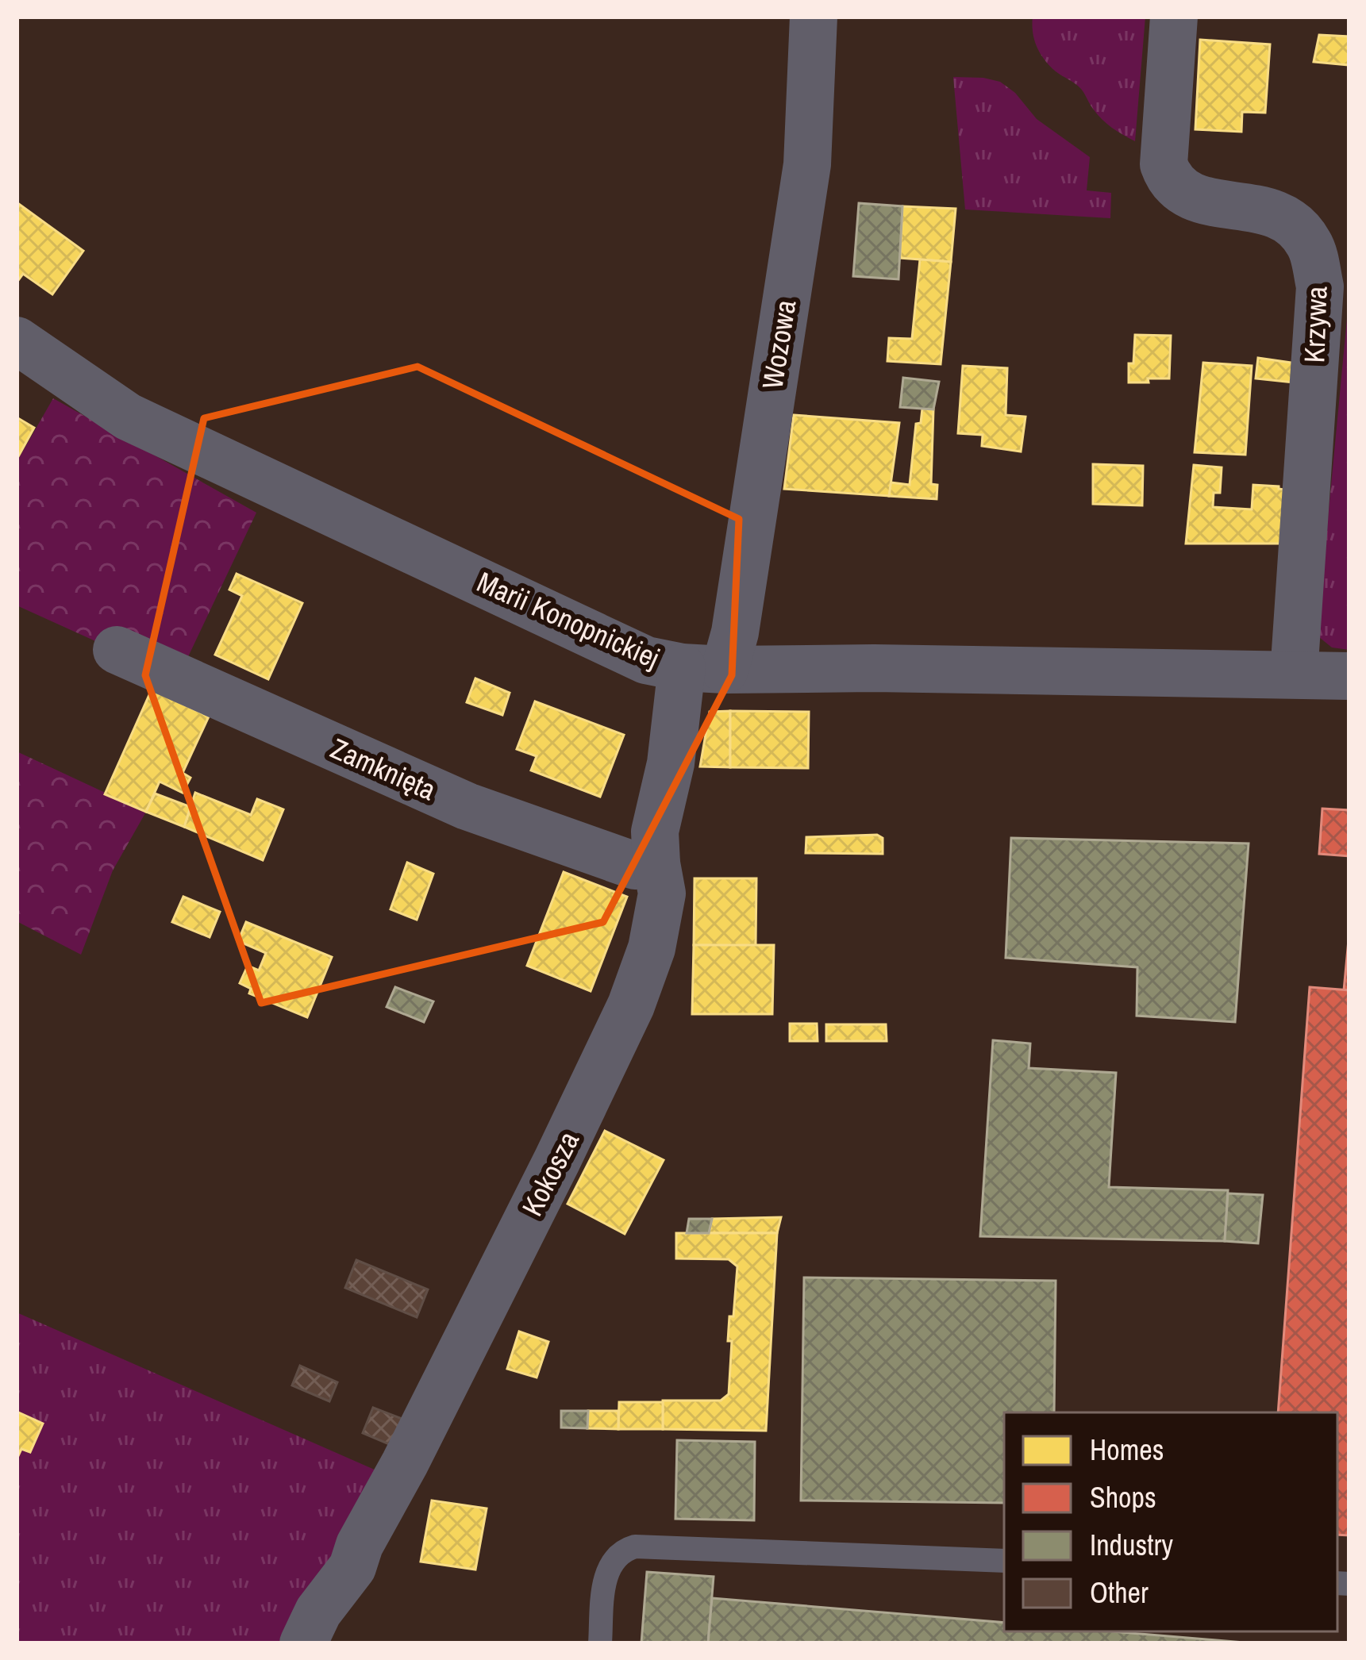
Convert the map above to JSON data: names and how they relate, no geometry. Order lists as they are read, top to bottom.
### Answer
{
  "streets": {
    "street": [
      "Krzywa",
      "Wozowa",
      "Marii Konopnickiej",
      "Zamknięta",
      "Kokosza"
    ]
  },
  "crossings": [
    ["Krzywa", "Marii Konopnickiej"],
    ["Wozowa", "Marii Konopnickiej"],
    ["Wozowa", "Kokosza"],
    ["Marii Konopnickiej", "Kokosza"],
    ["Zamknięta", "Kokosza"]
  ],
  "legend": [
    "Homes",
    "Shops",
    "Industry",
    "Other"
  ]
}
